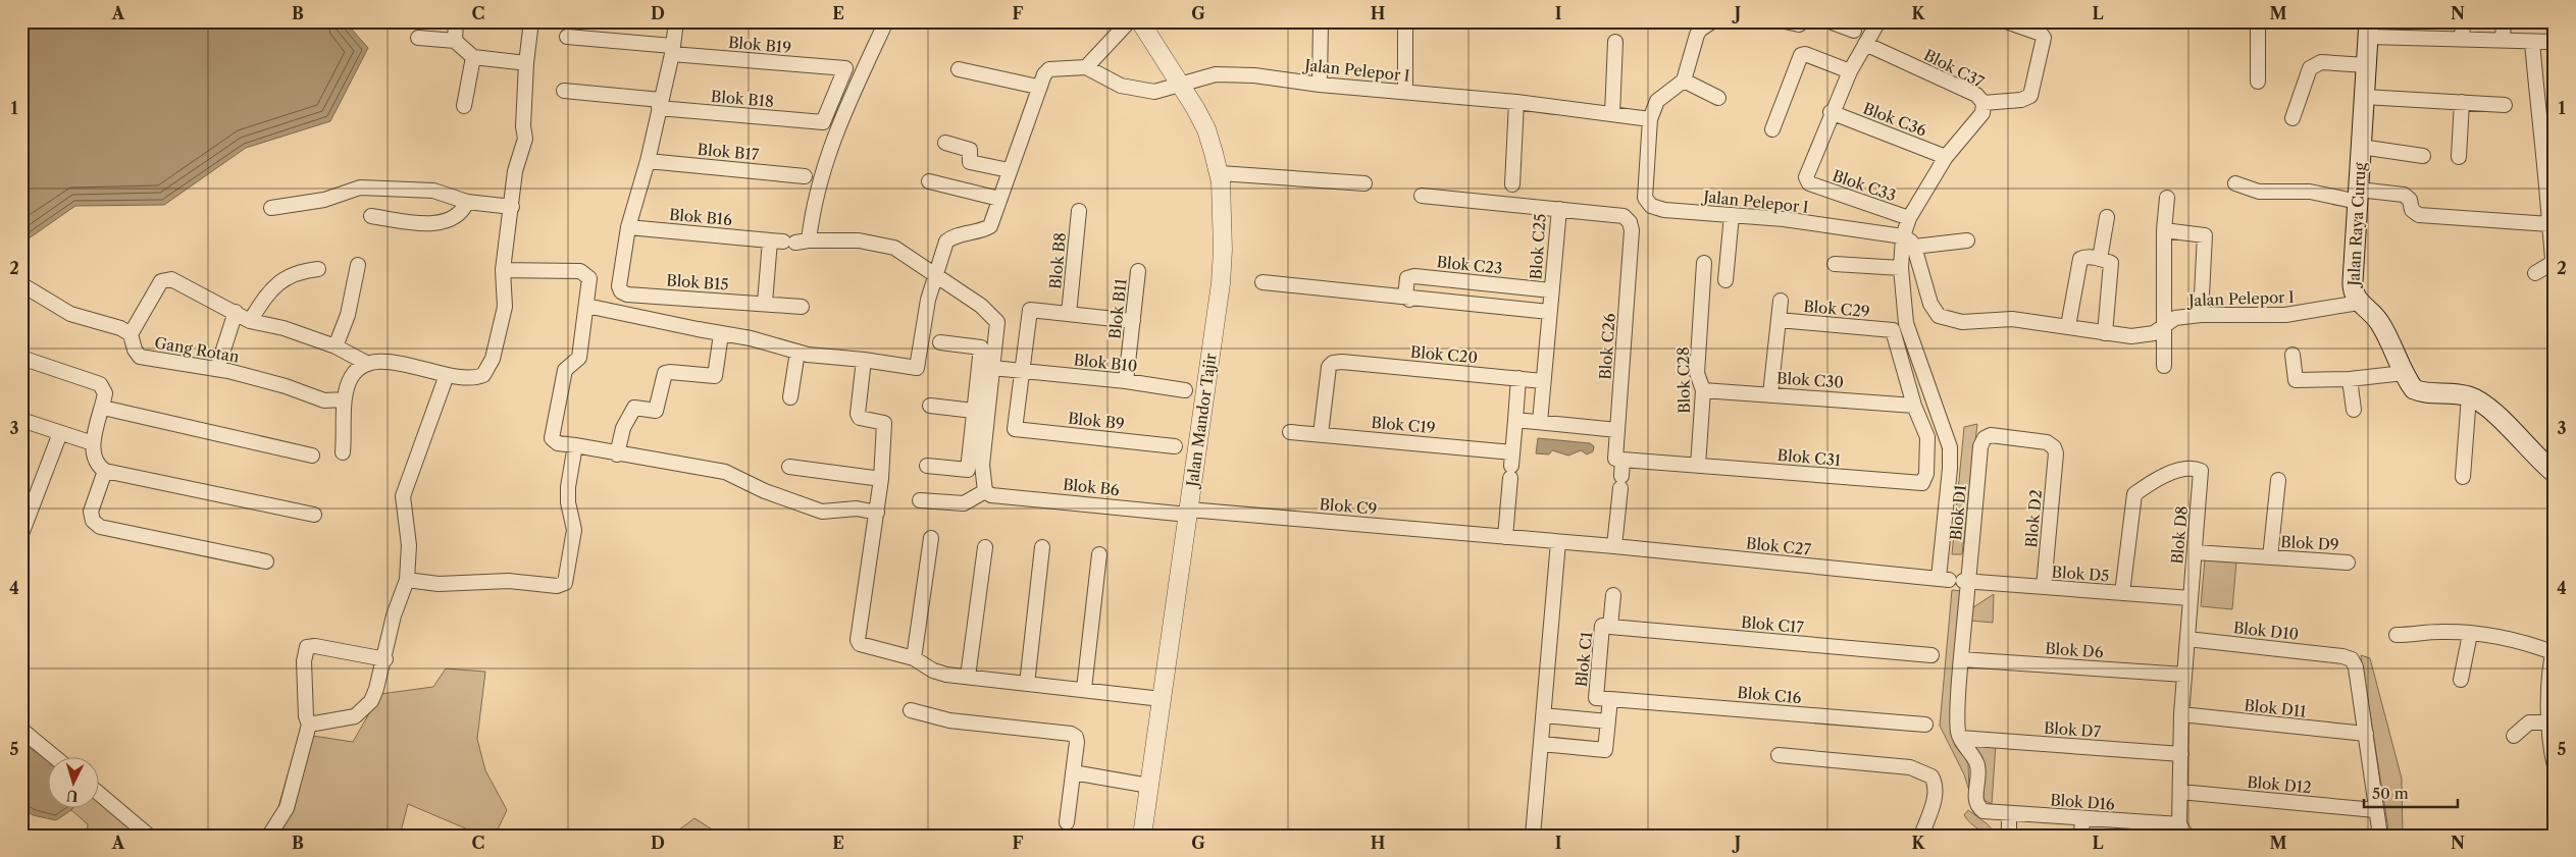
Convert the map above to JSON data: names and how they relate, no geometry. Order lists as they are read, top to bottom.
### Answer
{
  "streets": {
    "main road": ["Jalan Raya Curug"],
    "street": [
      "Blok B19",
      "Blok C37",
      "Jalan Pelepor I",
      "Blok B18",
      "Blok C36",
      "Blok B17",
      "Blok C33",
      "Blok B16",
      "Blok C25",
      "Blok B8",
      "Blok C23",
      "Blok B15",
      "Blok B11",
      "Blok C29",
      "Blok C26",
      "Gang Rotan",
      "Blok C20",
      "Blok B10",
      "Blok C28",
      "Blok C30",
      "Jalan Mandor Tajir",
      "Blok B9",
      "Blok C19",
      "Blok C31",
      "Blok B6",
      "Blok C9",
      "Blok D1",
      "Blok D2",
      "Blok D8",
      "Blok D9",
      "Blok C27",
      "Blok D5",
      "Blok C17",
      "Blok D10",
      "Blok D6",
      "Blok C1",
      "Blok C16",
      "Blok D11",
      "Blok D7",
      "Blok D12",
      "Blok D16"
    ]
  },
  "crossings": [
    ["Blok B19", "Blok B18"],
    ["Jalan Pelepor I", "Jalan Raya Curug"],
    ["Jalan Pelepor I", "Jalan Mandor Tajir"],
    ["Blok C36", "Blok C33"],
    ["Blok B16", "Blok B15"],
    ["Blok B16", "Blok B10"],
    ["Blok C25", "Blok C23"],
    ["Blok C25", "Blok C26"],
    ["Blok C25", "Blok C20"],
    ["Blok B8", "Blok B11"],
    ["Blok B8", "Blok B10"],
    ["Blok B8", "Blok B9"],
    ["Blok B11", "Blok B10"],
    ["Blok C29", "Blok C30"],
    ["Blok C29", "Blok C31"],
    ["Blok C26", "Blok C31"],
    ["Blok C20", "Blok C19"],
    ["Blok B10", "Blok B9"],
    ["Blok C28", "Blok C30"],
    ["Blok C28", "Blok C31"],
    ["Blok C30", "Blok C31"],
    ["Jalan Mandor Tajir", "Blok B6"],
    ["Jalan Mandor Tajir", "Blok C9"],
    ["Blok B6", "Blok C9"],
    ["Blok C9", "Blok C27"],
    ["Blok D1", "Blok D2"],
    ["Blok D1", "Blok D5"],
    ["Blok D1", "Blok D6"],
    ["Blok D1", "Blok D7"],
    ["Blok D1", "Blok D16"],
    ["Blok D2", "Blok D5"],
    ["Blok D8", "Blok D9"],
    ["Blok D8", "Blok D5"],
    ["Blok D8", "Blok D10"],
    ["Blok D8", "Blok D6"],
    ["Blok D8", "Blok D11"],
    ["Blok D8", "Blok D7"],
    ["Blok D8", "Blok D12"],
    ["Blok D8", "Blok D16"],
    ["Blok C17", "Blok C1"],
    ["Blok D10", "Blok D11"],
    ["Blok C1", "Blok C16"],
    ["Blok D7", "Blok D16"]
  ],
  "scale_bar": "50 m",
  "north": "bottom",
  "grid": {
    "columns": [
      "A",
      "B",
      "C",
      "D",
      "E",
      "F",
      "G",
      "H",
      "I",
      "J",
      "K",
      "L",
      "M",
      "N"
    ],
    "rows": [
      "1",
      "2",
      "3",
      "4",
      "5"
    ]
  }
}
